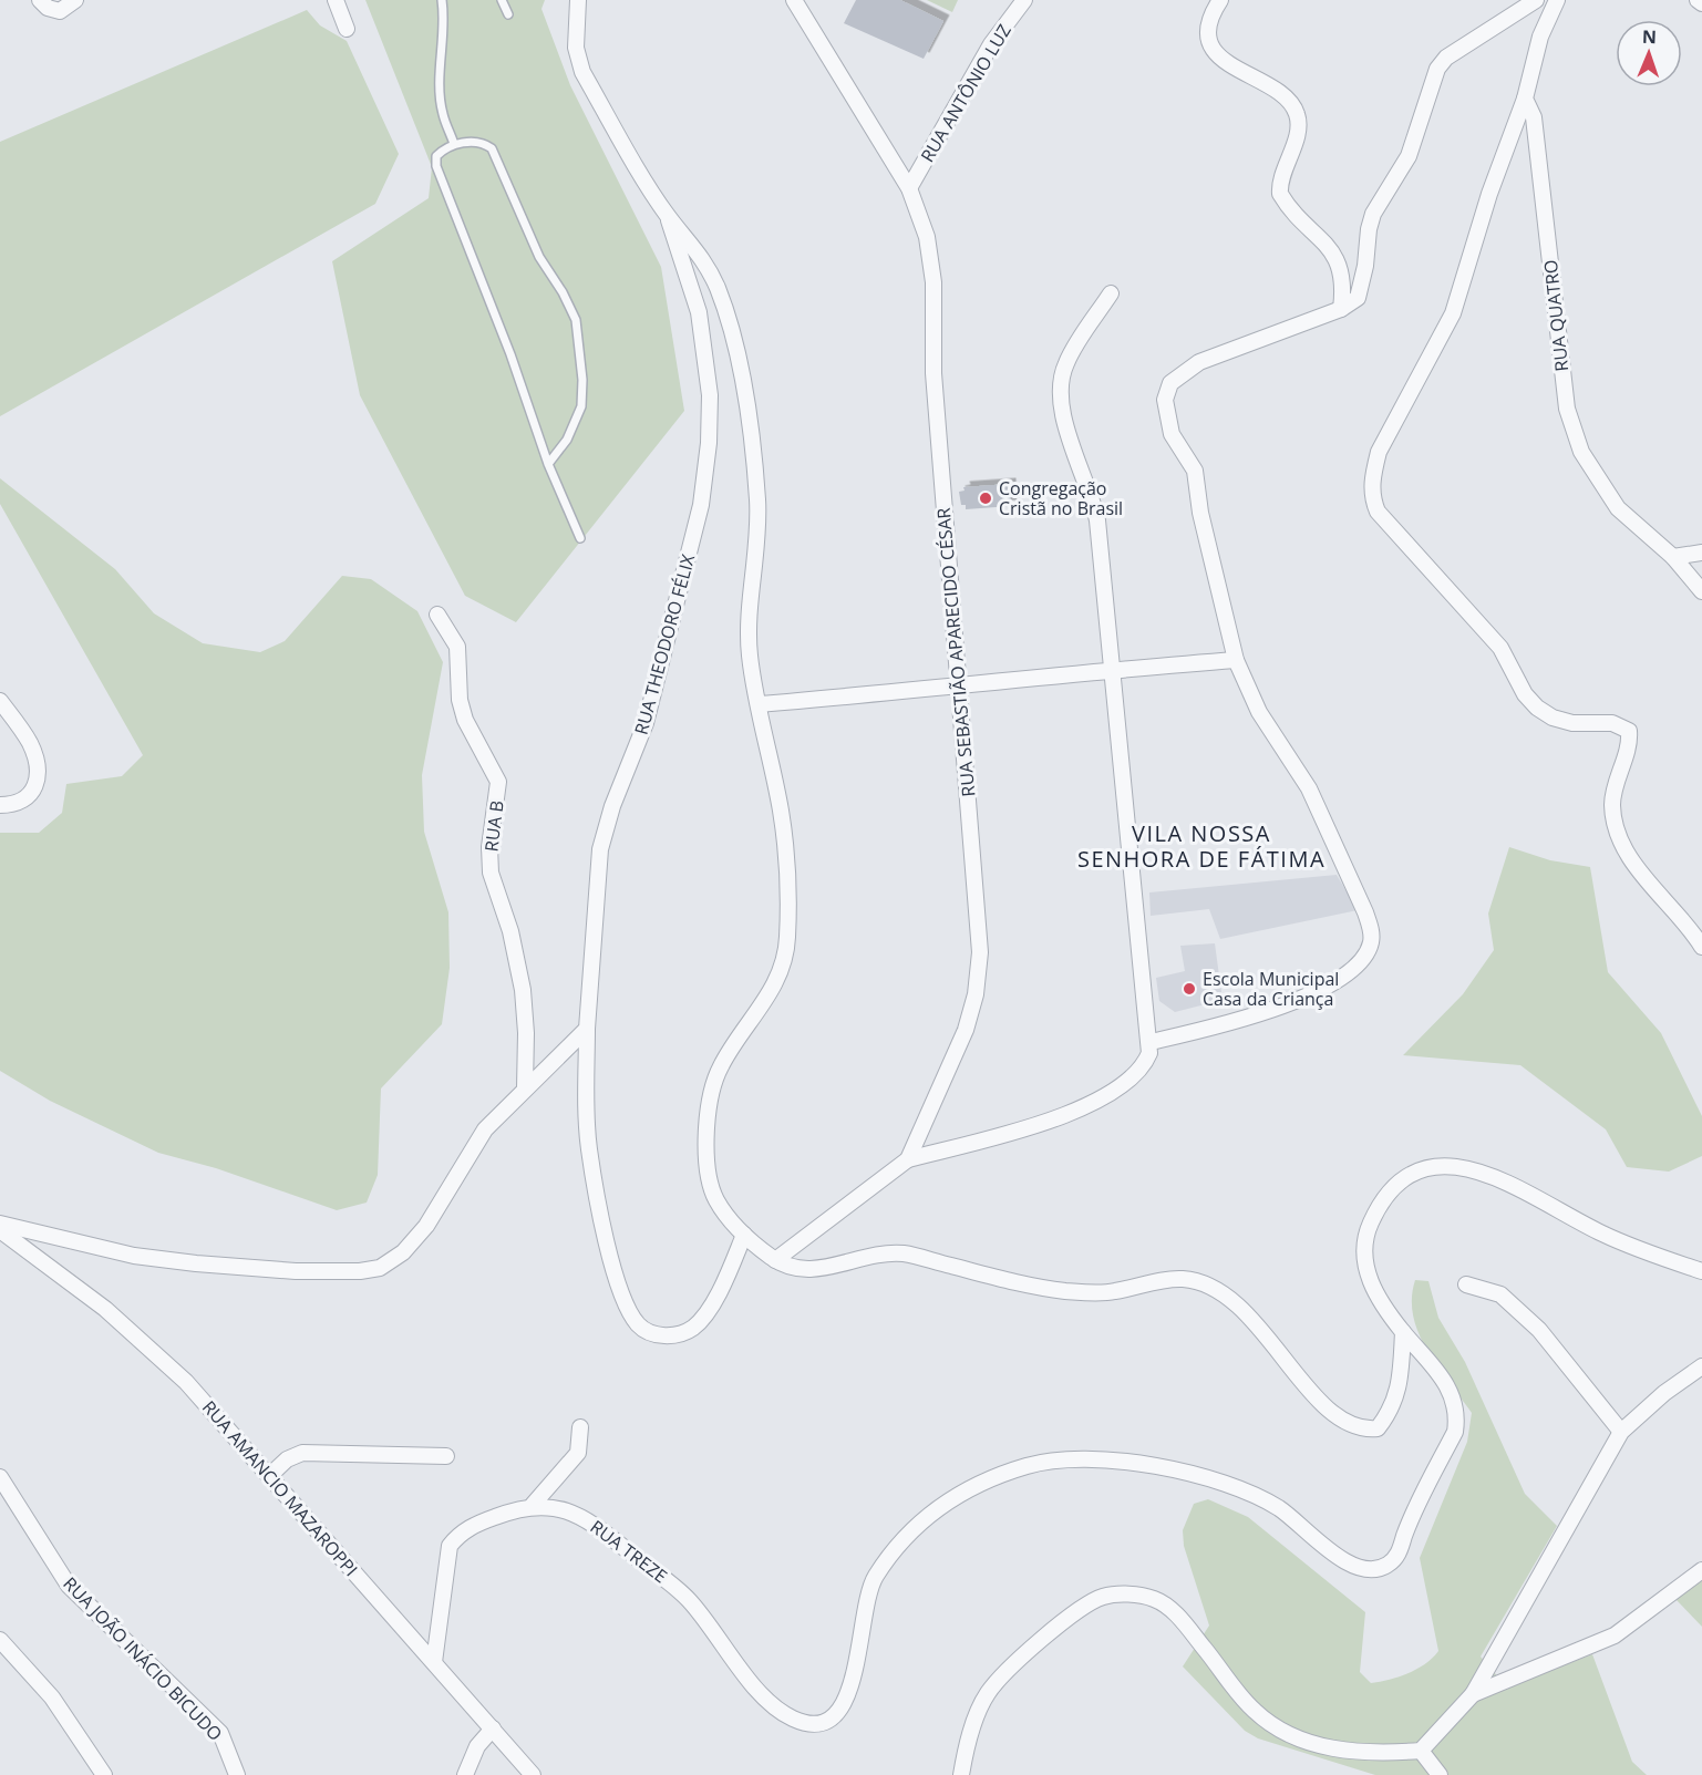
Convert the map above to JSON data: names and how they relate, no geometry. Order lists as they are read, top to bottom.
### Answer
{
  "streets": {
    "street": [
      "RUA ANTÔNIO LUZ",
      "RUA QUATRO",
      "RUA THEODORO FÉLIX",
      "RUA SEBASTIÃO APARECIDO CÉSAR",
      "RUA B",
      "RUA AMANCIO MAZAROPPI",
      "RUA TREZE",
      "RUA JOÃO INÁCIO BICUDO"
    ]
  },
  "crossings": [
    ["RUA ANTÔNIO LUZ", "RUA SEBASTIÃO APARECIDO CÉSAR"]
  ],
  "districts": ["VILA NOSSA SENHORA DE FÁTIMA"],
  "places": ["Congregação Cristã no Brasil", "Escola Municipal Casa da Criança"],
  "north": "top"
}
